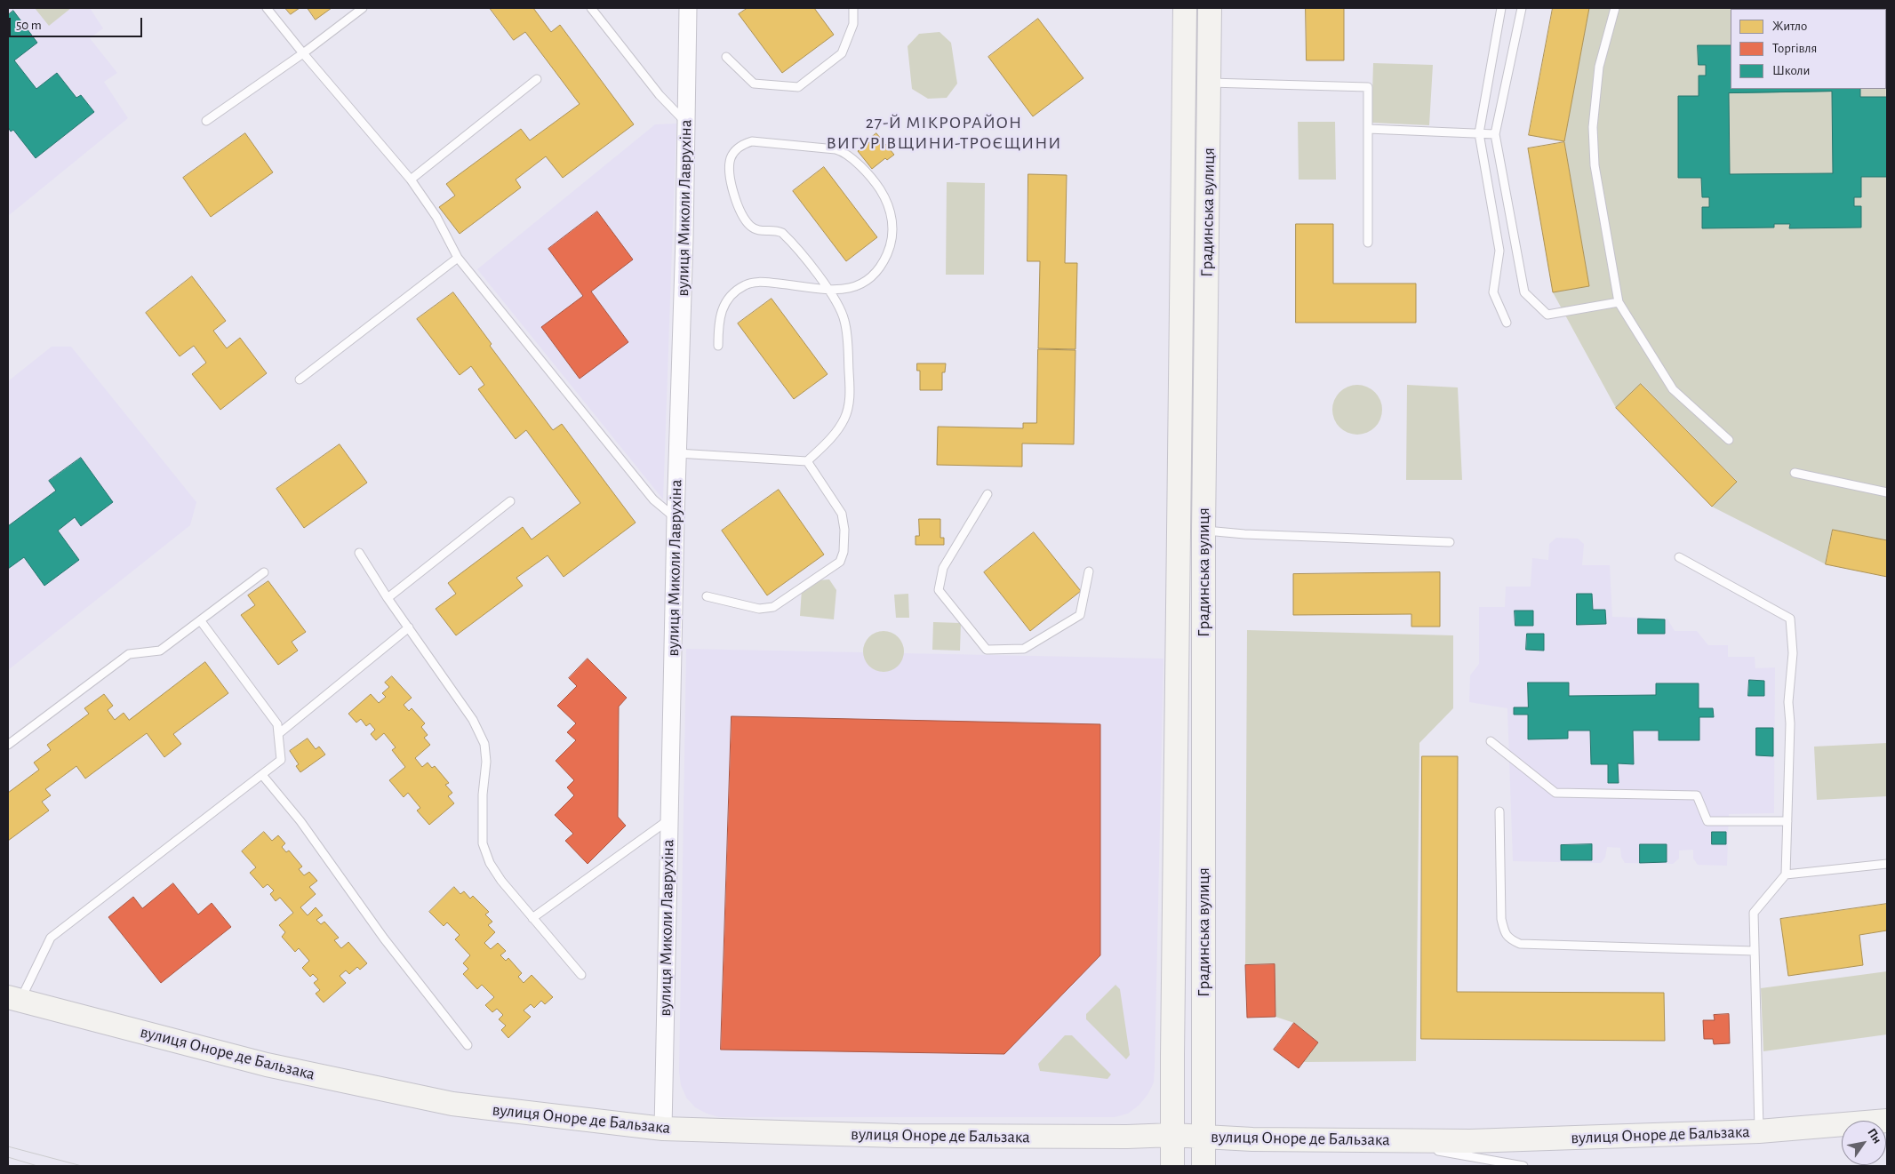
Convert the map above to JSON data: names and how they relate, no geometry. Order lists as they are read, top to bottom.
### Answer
{
  "streets": {
    "street": ["вулиця Миколи Лаврухіна", "Градинська вулиця", "вулиця Оноре де Бальзака"]
  },
  "crossings": [
    ["вулиця Миколи Лаврухіна", "вулиця Оноре де Бальзака"],
    ["Градинська вулиця", "вулиця Оноре де Бальзака"]
  ],
  "districts": ["27-Й МІКРОРАЙОН ВИГУРІВЩИНИ-ТРОЄЩИНИ"],
  "legend": ["Житло", "Торгівля", "Школи"],
  "scale_bar": "50 m",
  "north": "top right"
}
